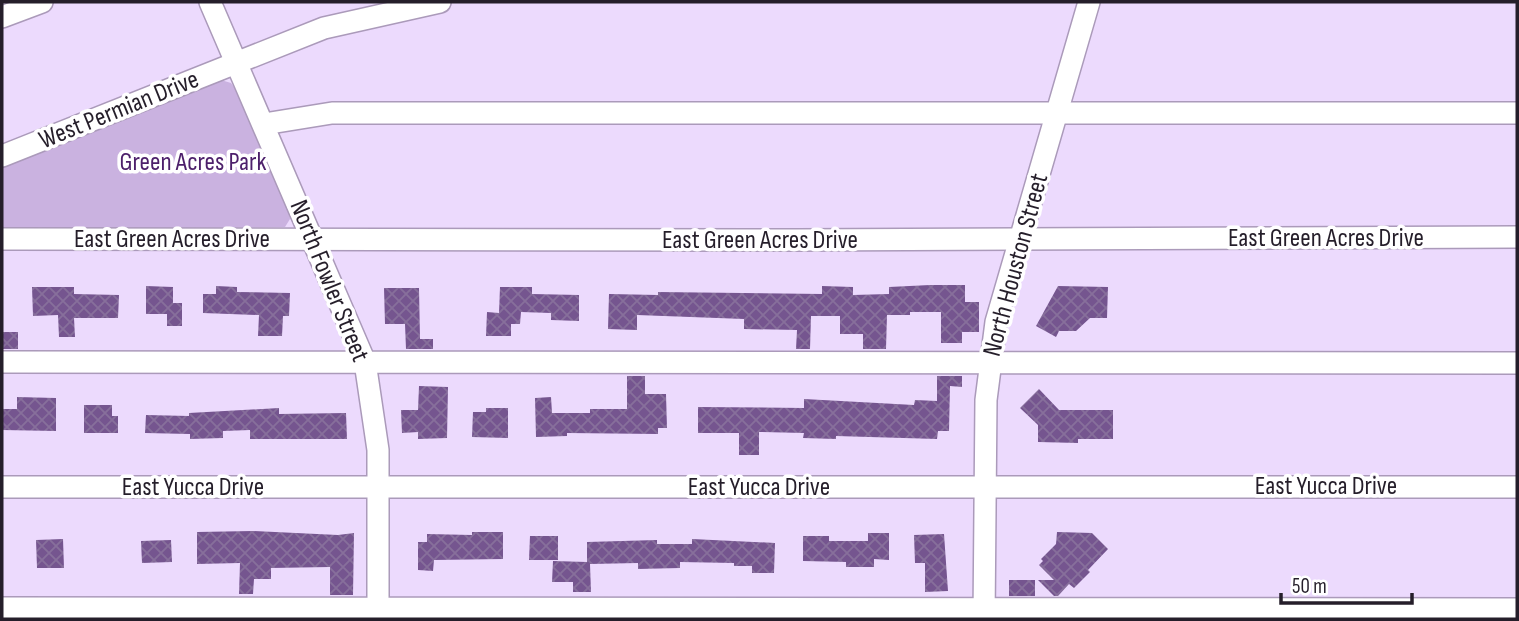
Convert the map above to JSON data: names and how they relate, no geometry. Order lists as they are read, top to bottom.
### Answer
{
  "streets": {
    "street": [
      "West Permian Drive",
      "East Green Acres Drive",
      "North Houston Street",
      "North Fowler Street",
      "East Yucca Drive"
    ]
  },
  "crossings": [
    ["West Permian Drive", "North Fowler Street"],
    ["East Green Acres Drive", "North Houston Street"],
    ["East Green Acres Drive", "North Fowler Street"],
    ["North Houston Street", "East Yucca Drive"],
    ["North Fowler Street", "East Yucca Drive"]
  ],
  "parks": ["Green Acres Park"],
  "scale_bar": "50 m"
}
